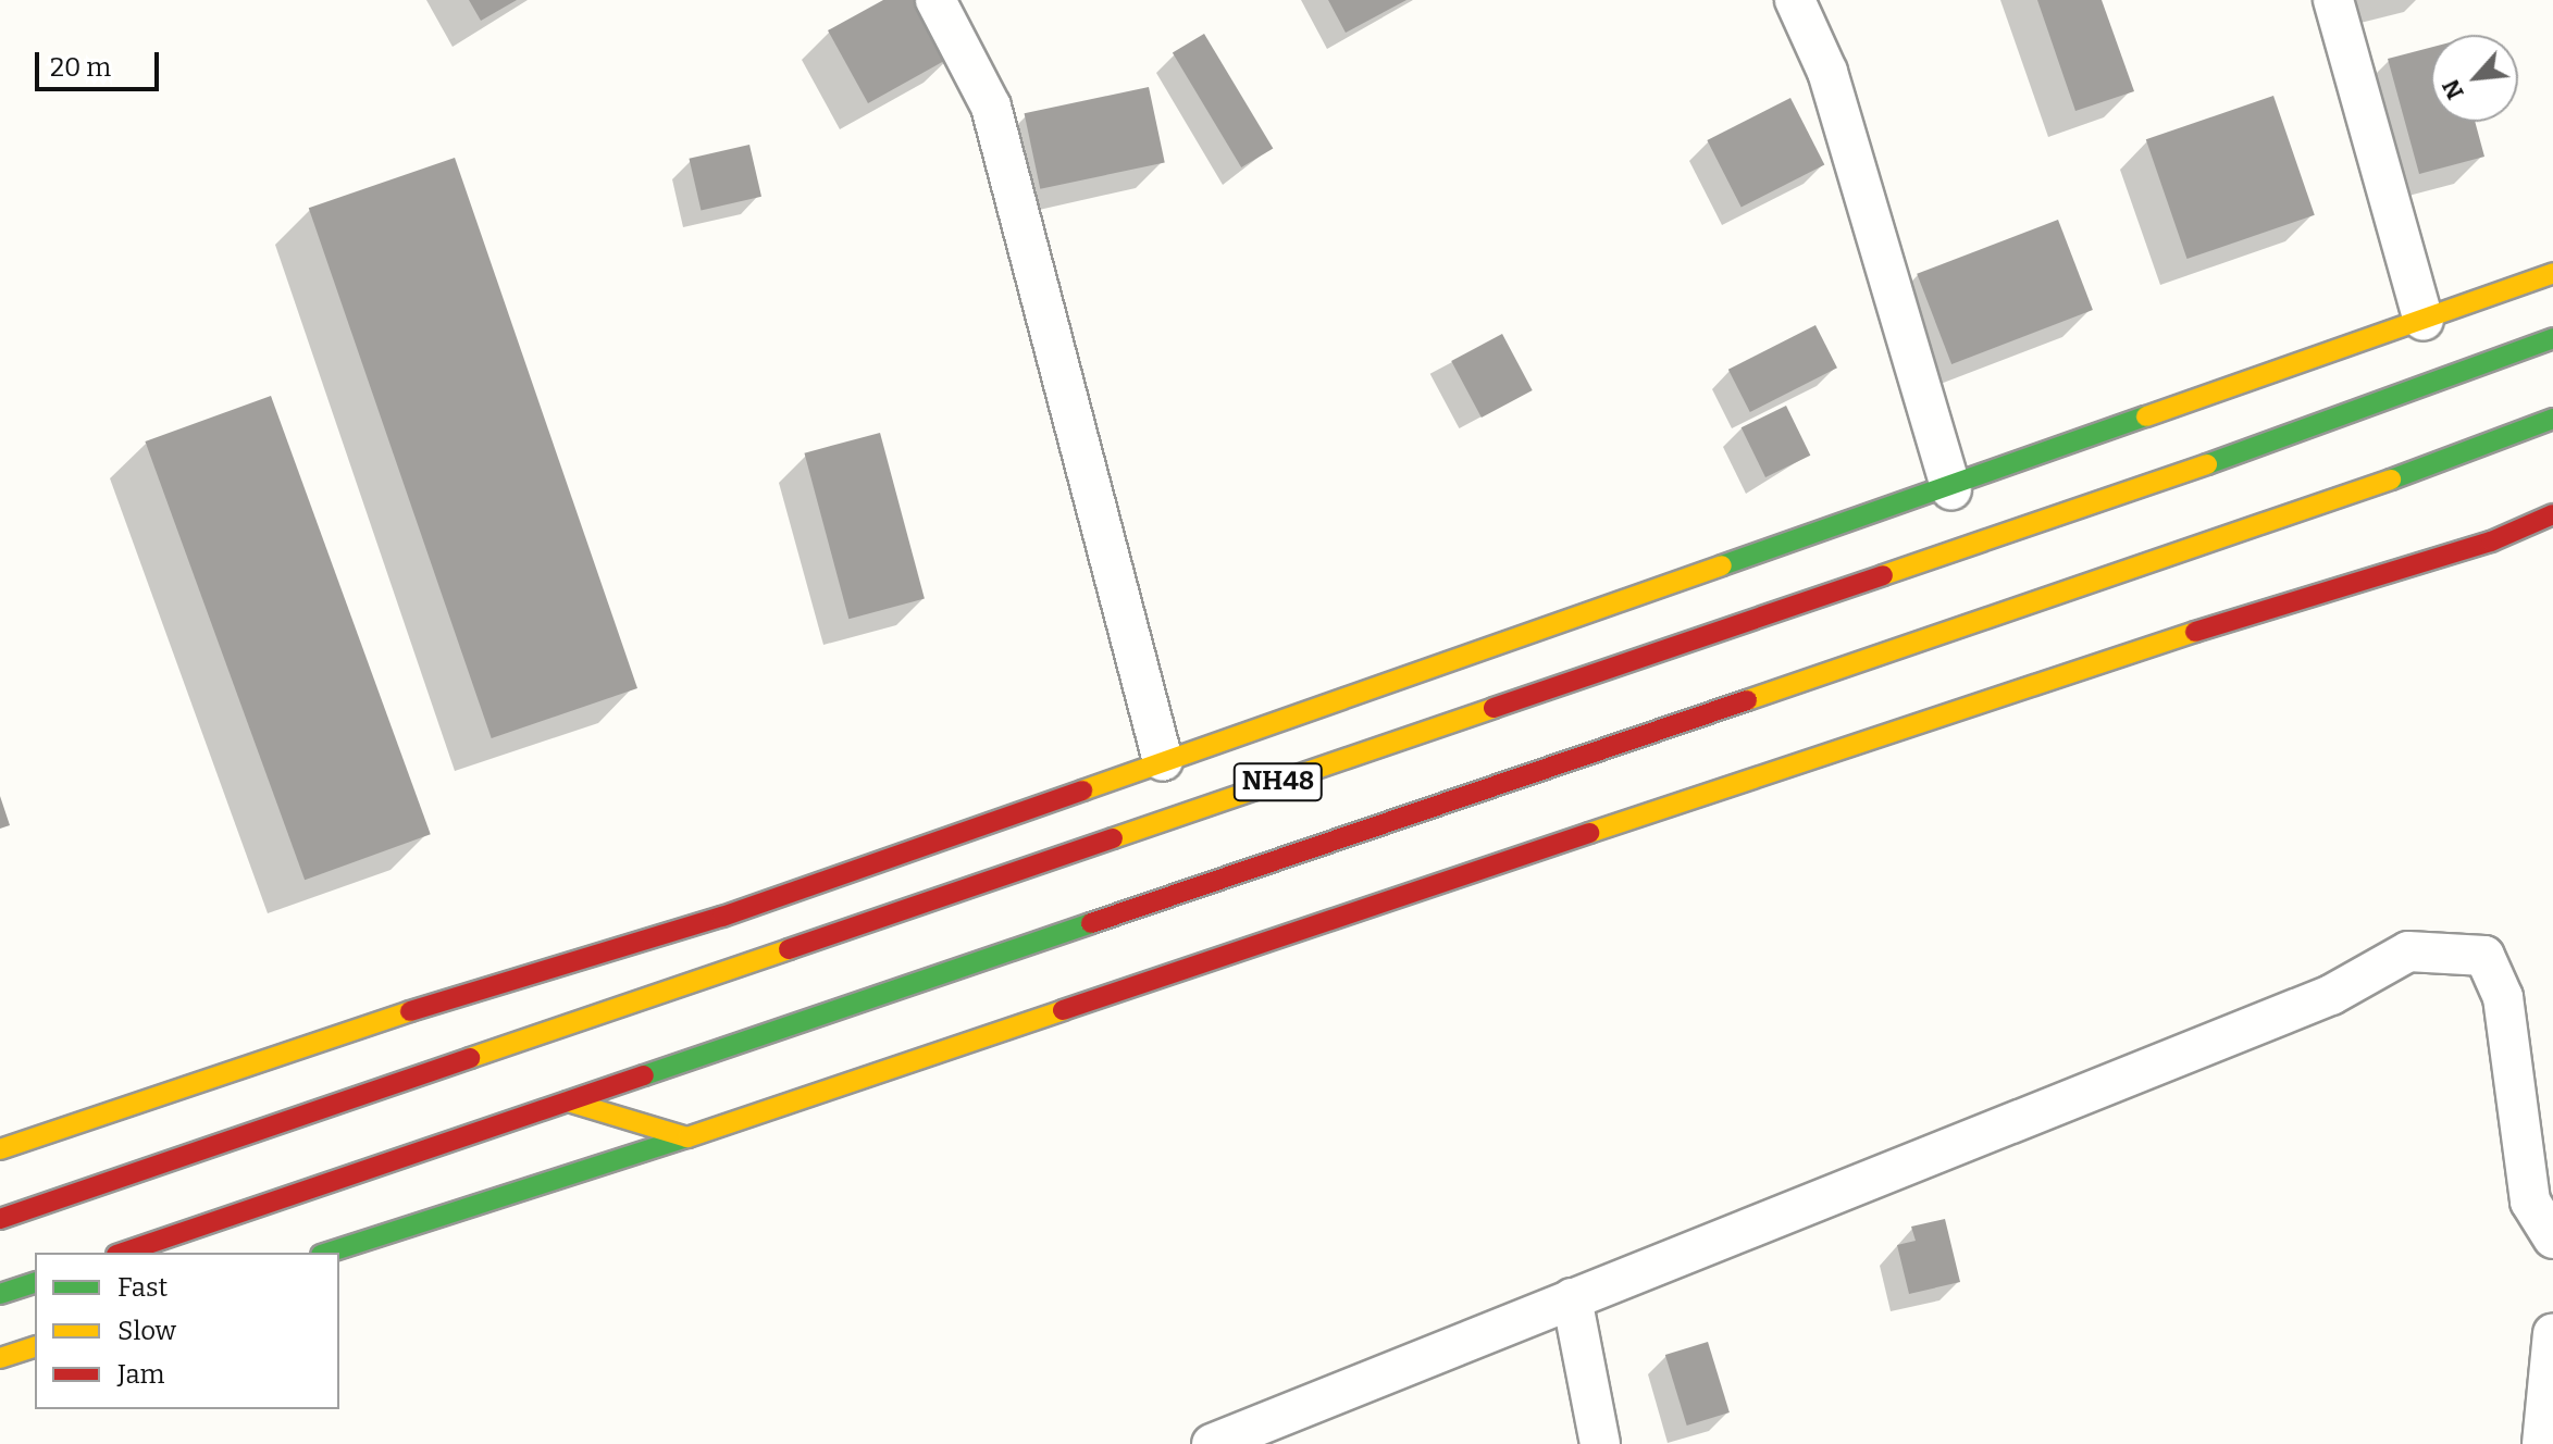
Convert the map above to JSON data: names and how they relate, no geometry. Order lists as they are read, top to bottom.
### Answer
{
  "streets": {
    "main road": ["NH48"]
  },
  "legend": ["Fast", "Slow", "Jam"],
  "scale_bar": "20 m",
  "north": "bottom left"
}
